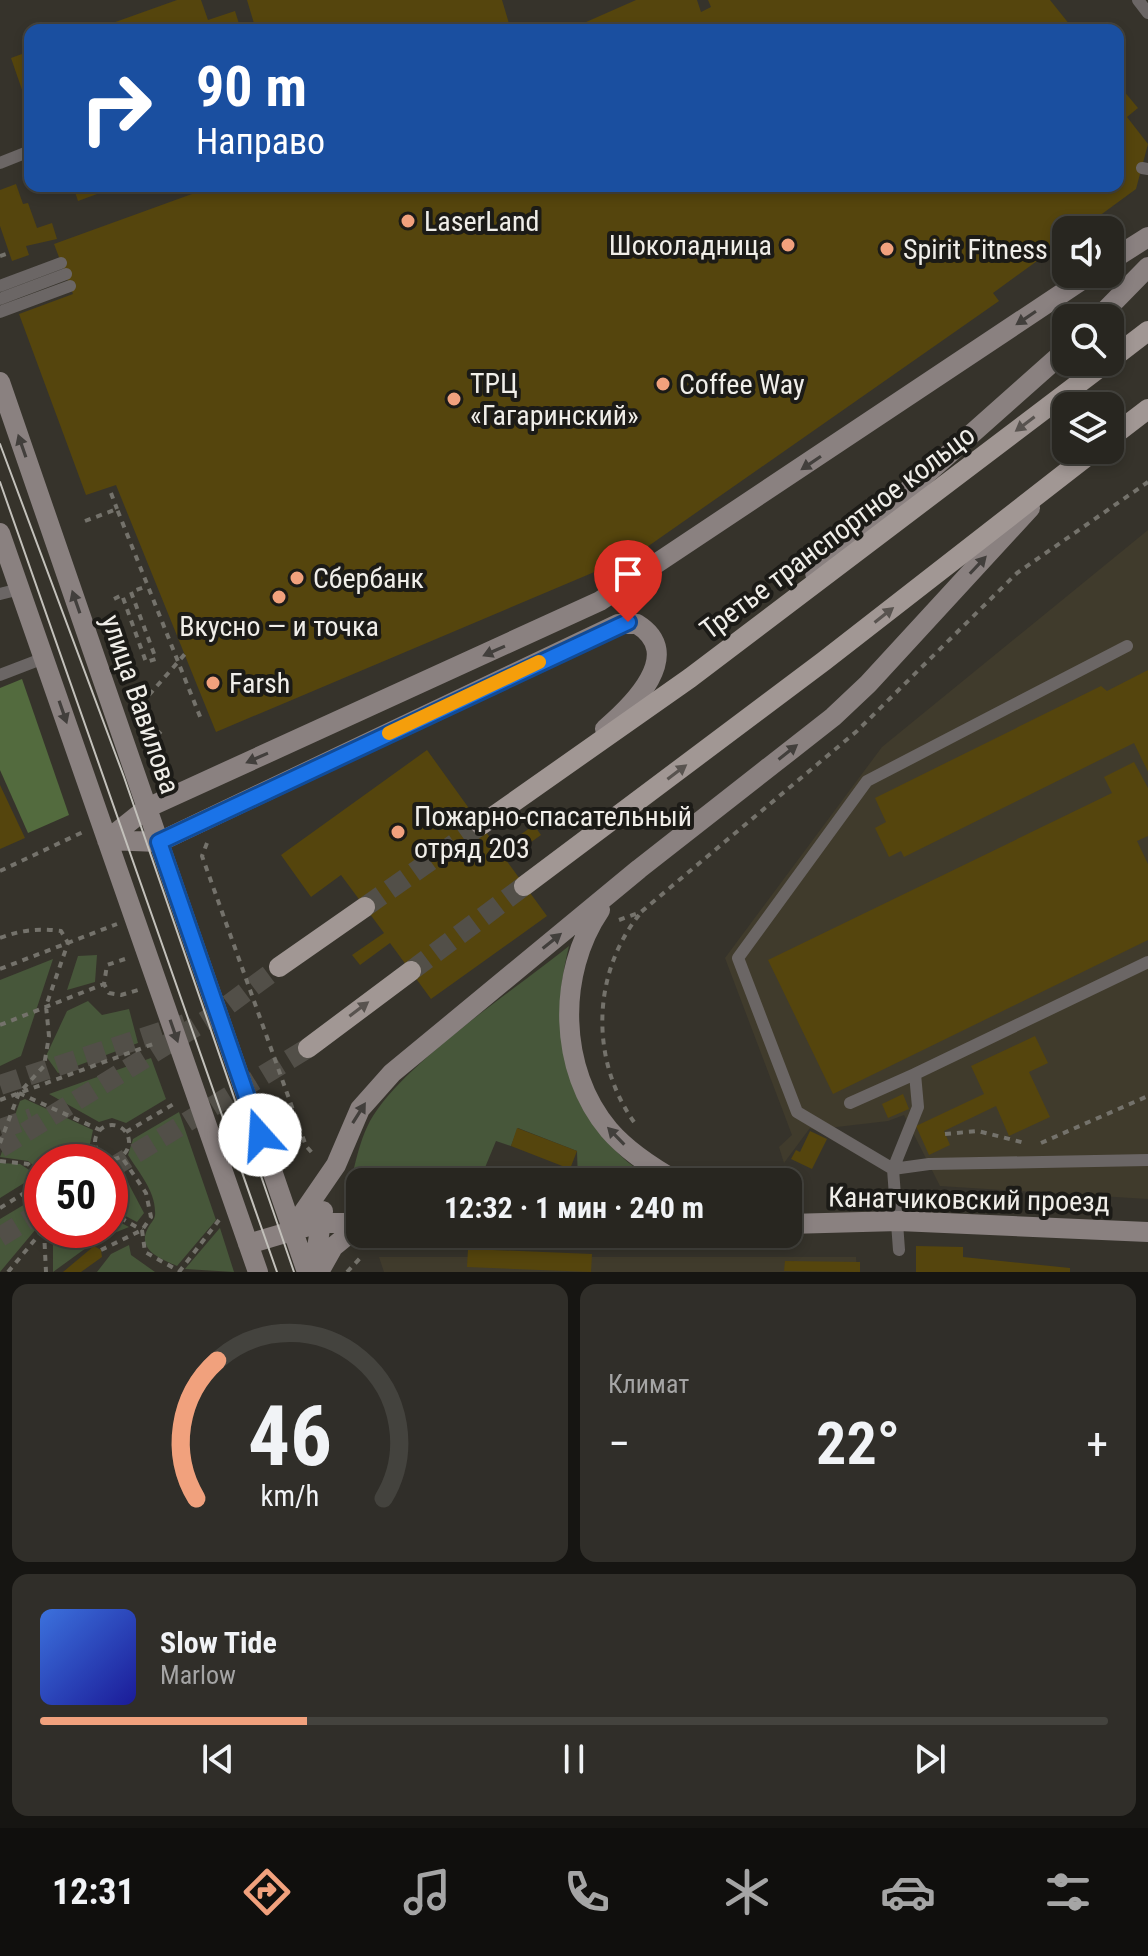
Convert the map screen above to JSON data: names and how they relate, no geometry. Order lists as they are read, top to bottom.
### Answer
{
  "streets": {
    "main road": ["Третье транспортное кольцо", "улица Вавилова", "Канатчиковский проезд"]
  },
  "places": [
    "LaserLand",
    "Шоколадница",
    "Spirit Fitness",
    "Coffee Way",
    "ТРЦ «Гагаринский»",
    "Сбербанк",
    "Вкусно — и точка",
    "Farsh",
    "Пожарно-спасательный отряд 203"
  ],
  "page": {
    "turn": ["90 m", "Направо"],
    "limit": "50",
    "trip": "12:32 · 1 мин · 240 m",
    "tile": "Климат",
    "heat": ["−", "22°", "+"],
    "song": ["Slow Tide", "Marlow"],
    "tabs": "12:31",
    "gauge": ["46", "km/h"]
  }
}
